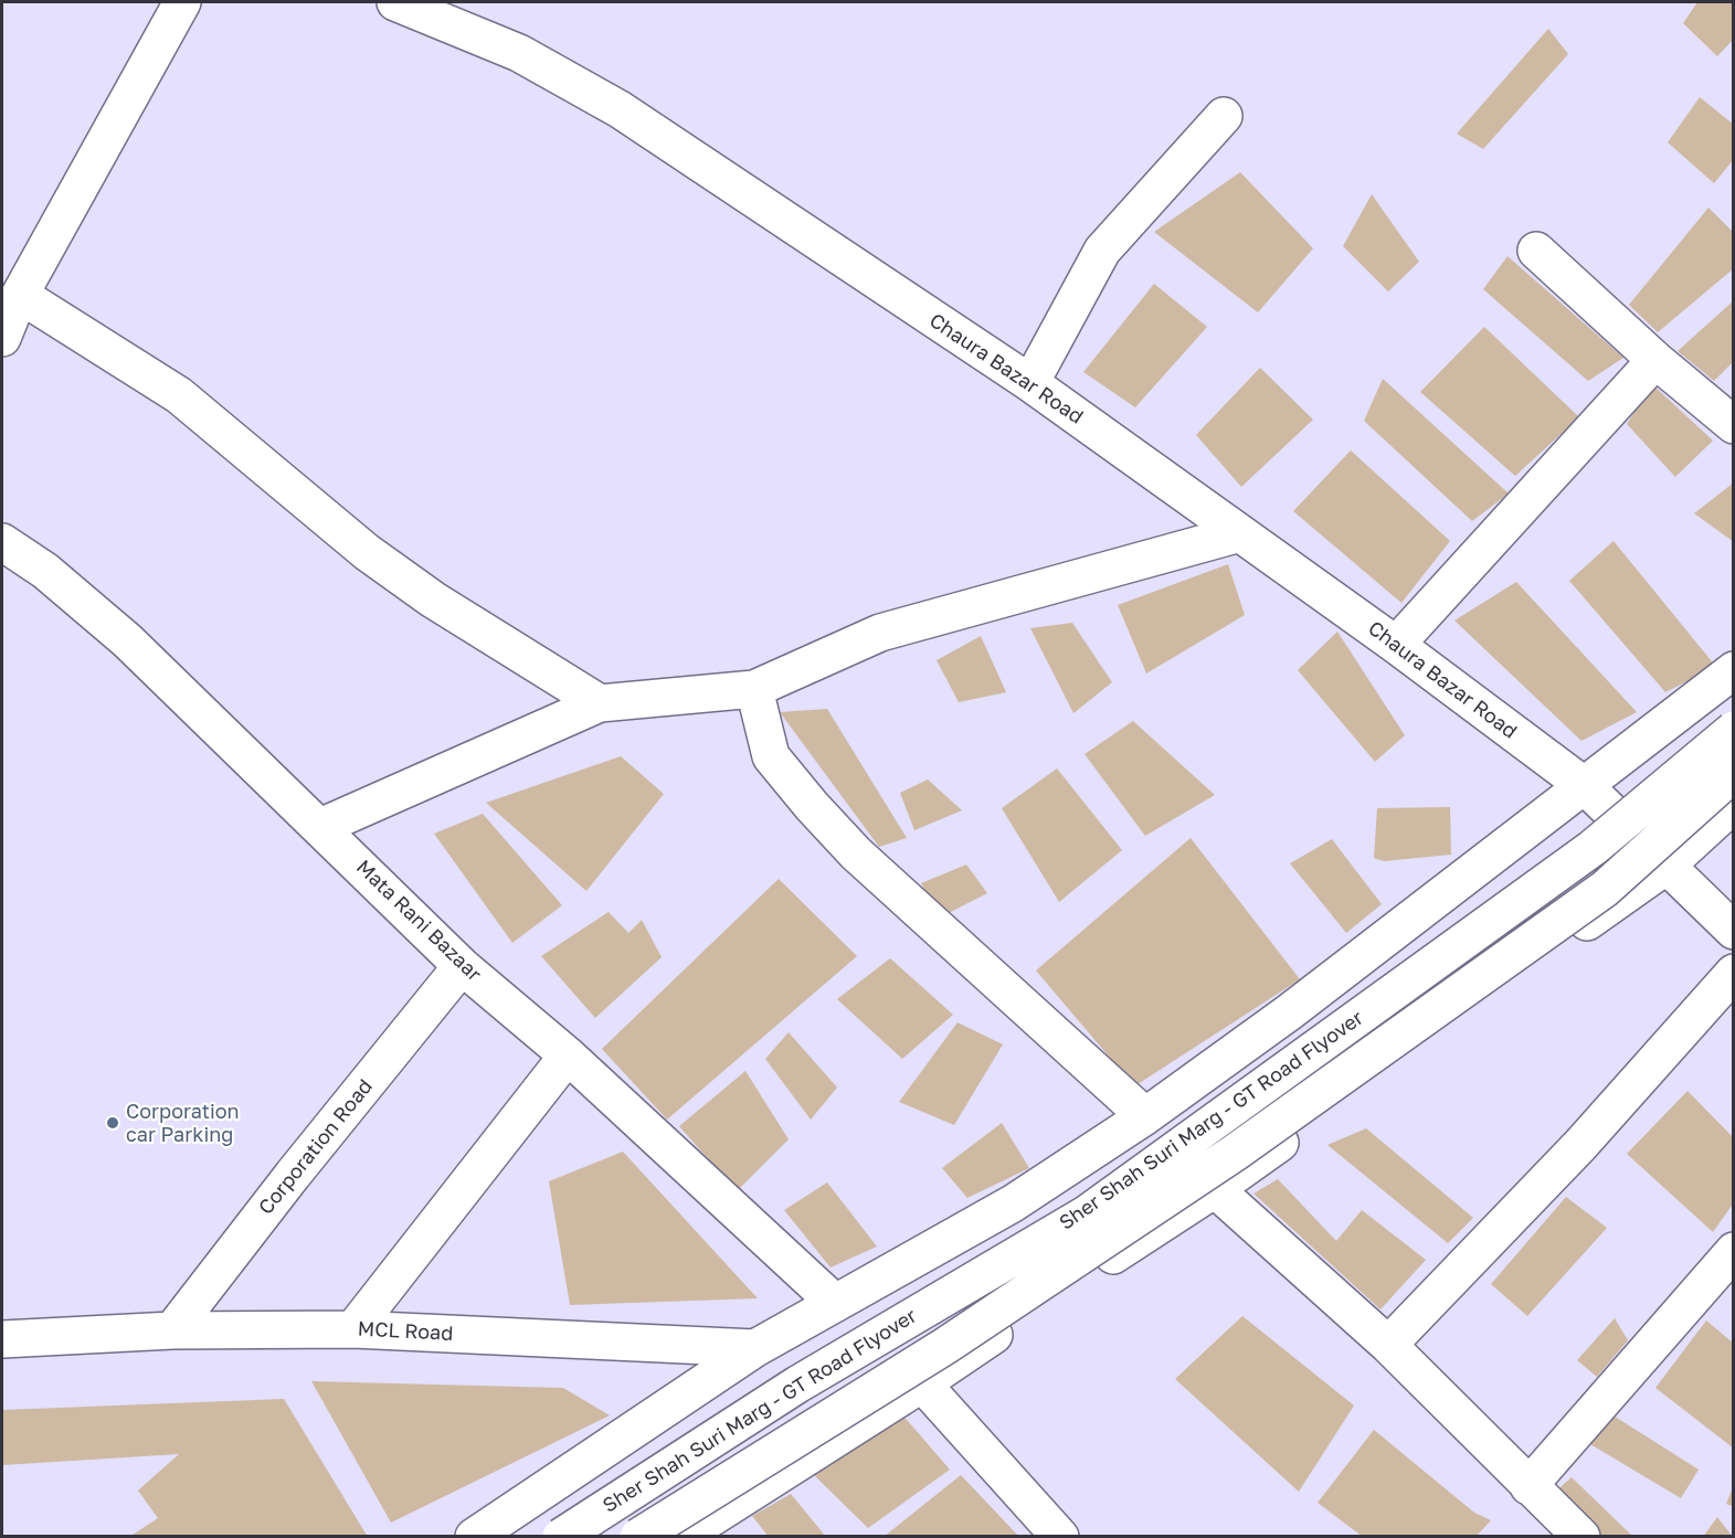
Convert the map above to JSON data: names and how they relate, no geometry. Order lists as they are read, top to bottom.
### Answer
{
  "streets": {
    "street": [
      "Chaura Bazar Road",
      "Mata Rani Bazaar",
      "Sher Shah Suri Marg - GT Road Flyover",
      "Corporation Road",
      "MCL Road"
    ]
  },
  "crossings": [
    ["Mata Rani Bazaar", "Corporation Road"],
    ["Corporation Road", "MCL Road"]
  ],
  "places": ["Corporation car Parking"]
}
